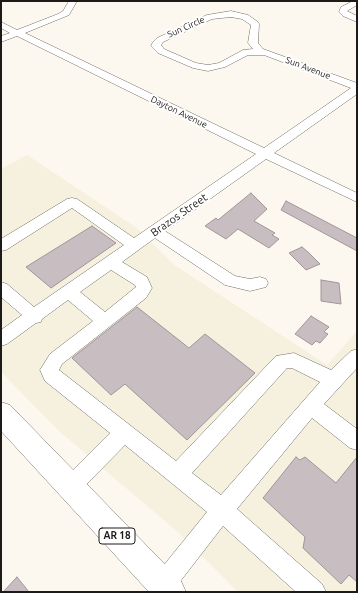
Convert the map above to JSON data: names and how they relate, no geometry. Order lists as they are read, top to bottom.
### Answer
{
  "streets": {
    "main road": ["AR 18"],
    "street": [
      "Sun Circle",
      "Sun Avenue",
      "Dayton Avenue",
      "Brazos Street"
    ]
  },
  "crossings": [
    ["Sun Circle", "Sun Avenue"],
    ["Sun Avenue", "Brazos Street"],
    ["Dayton Avenue", "Brazos Street"]
  ]
}
